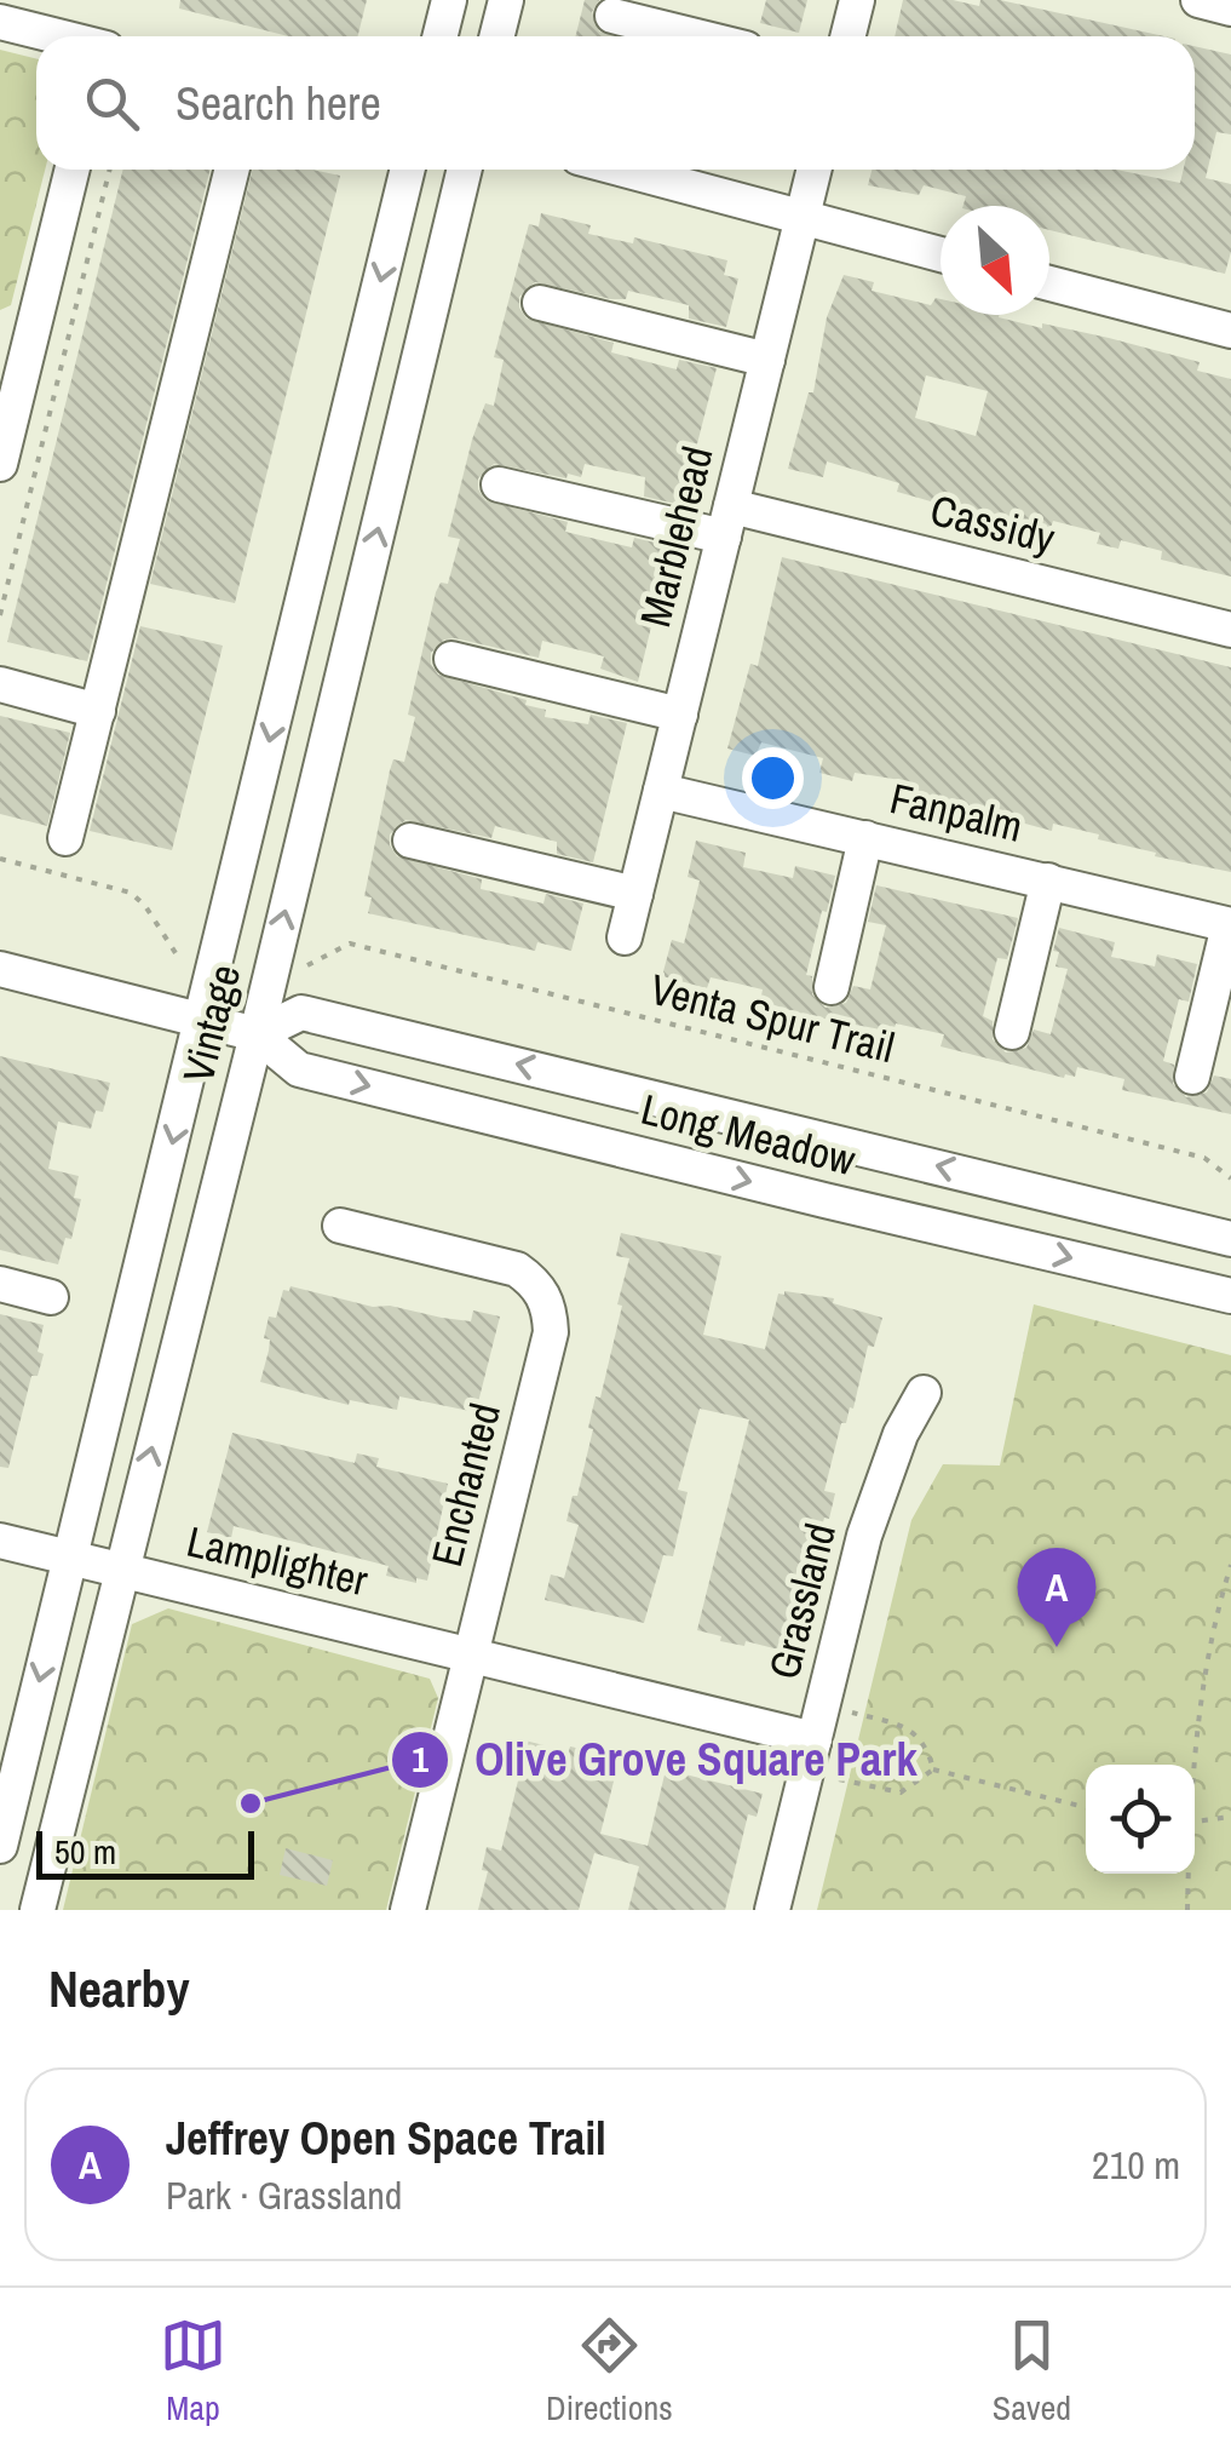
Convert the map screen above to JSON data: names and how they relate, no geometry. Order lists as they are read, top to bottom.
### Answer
{
  "streets": {
    "street": [
      "Cassidy",
      "Marblehead",
      "Fanpalm",
      "Vintage",
      "Long Meadow",
      "Enchanted",
      "Lamplighter",
      "Grassland"
    ],
    "path": ["Venta Spur Trail"]
  },
  "crossings": [
    ["Cassidy", "Marblehead"],
    ["Marblehead", "Fanpalm"],
    ["Vintage", "Long Meadow"],
    ["Vintage", "Lamplighter"],
    ["Enchanted", "Lamplighter"],
    ["Lamplighter", "Grassland"]
  ],
  "places": ["Olive Grove Square Park"],
  "scale_bar": "50 m",
  "north": "bottom right",
  "page": {
    "search": "Search here",
    "pins": "A",
    "scale": "50 m",
    "heading": "Nearby",
    "list": [
      {
        "mark": "A",
        "name": "Jeffrey Open Space Trail",
        "note": "Park · Grassland",
        "value": "210 m"
      }
    ],
    "nav": ["Map", "Directions", "Saved"]
  }
}
